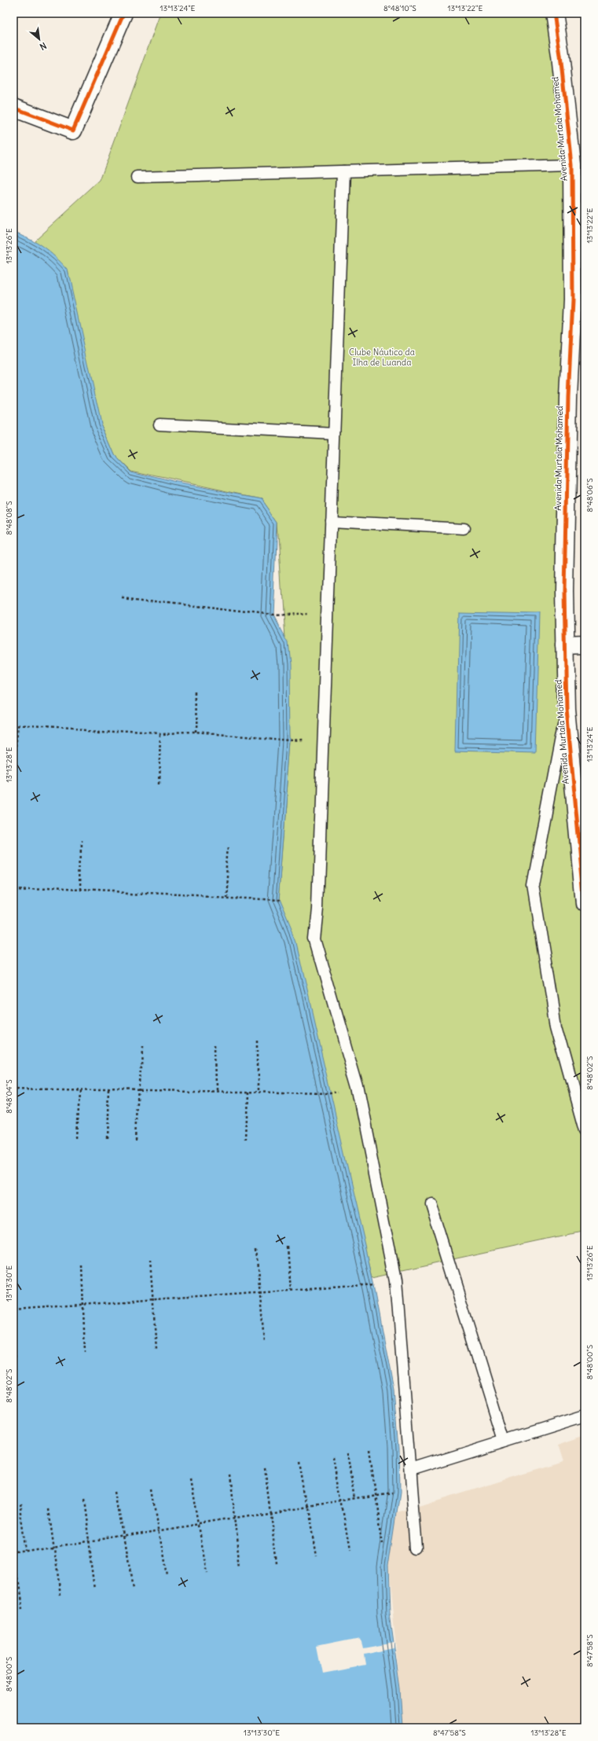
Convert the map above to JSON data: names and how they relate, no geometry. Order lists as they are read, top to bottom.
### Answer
{
  "streets": {
    "street": ["Avenida Murtala Mohamed"]
  },
  "parks": ["Clube Náutico da Ilha de Luanda"],
  "north": "bottom right",
  "coordinates": [
    "13°13'24\"E",
    "8°48'10\"S",
    "13°13'22\"E",
    "13°13'26\"E",
    "8°48'06\"S",
    "8°48'08\"S",
    "13°13'28\"E",
    "8°48'02\"S",
    "8°48'04\"S",
    "13°13'30\"E",
    "8°48'00\"S",
    "8°47'58\"S"
  ]
}
